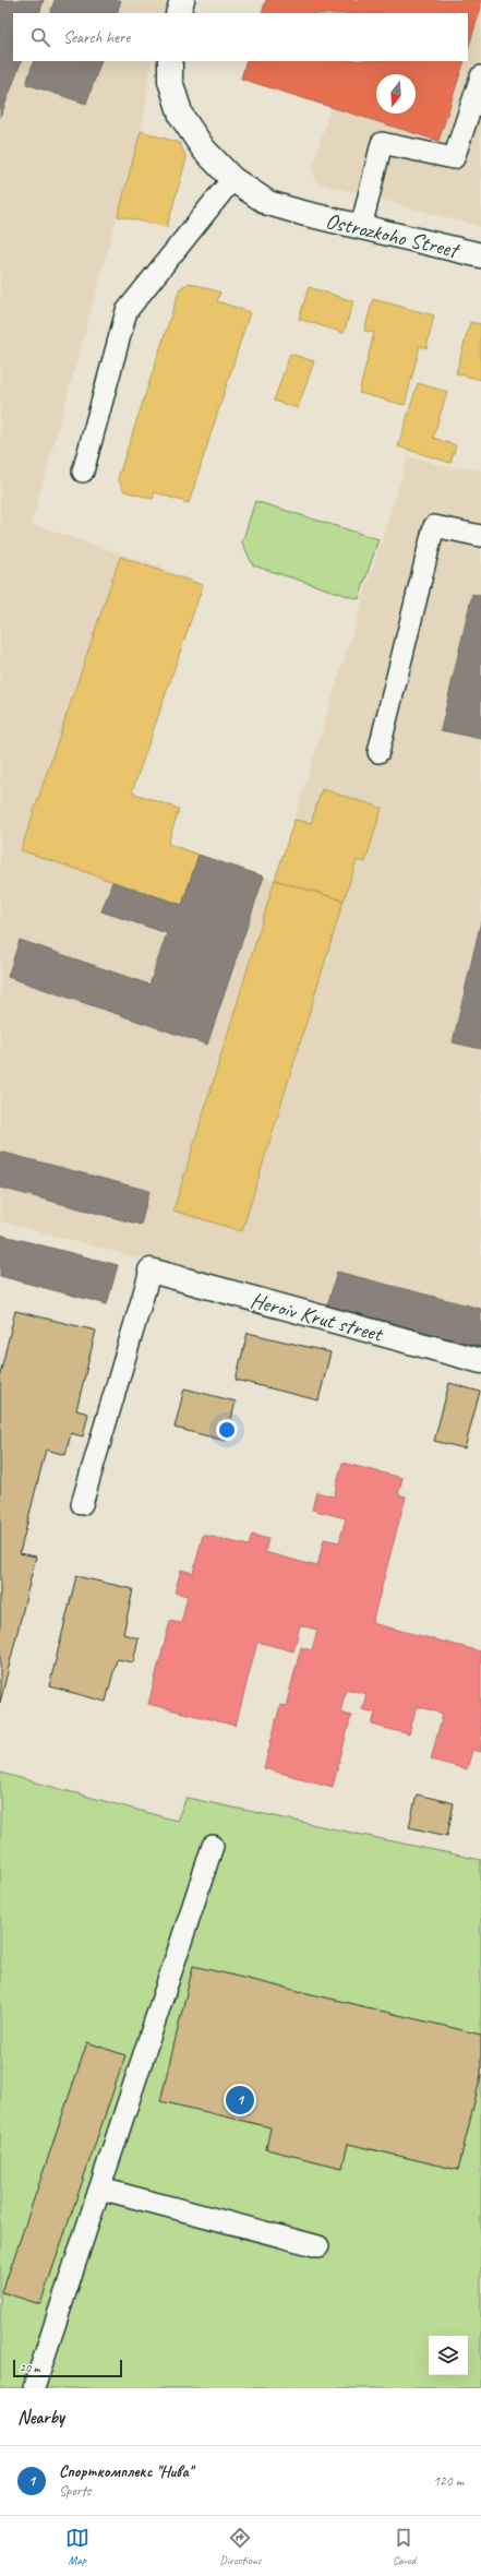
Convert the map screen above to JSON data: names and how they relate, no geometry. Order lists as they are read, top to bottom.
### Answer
{
  "streets": {
    "street": ["Ostrozkoho Street", "Heroiv Krut street"]
  },
  "scale_bar": "20 m",
  "north": "bottom",
  "page": {
    "search": "Search here",
    "pins": "1",
    "scale": "20 m",
    "heading": "Nearby",
    "list": [
      {
        "mark": "1",
        "name": "Спорткомплекс \"Нива\"",
        "note": "Sports",
        "value": "120 m"
      }
    ],
    "nav": ["Map", "Directions", "Saved"]
  }
}
